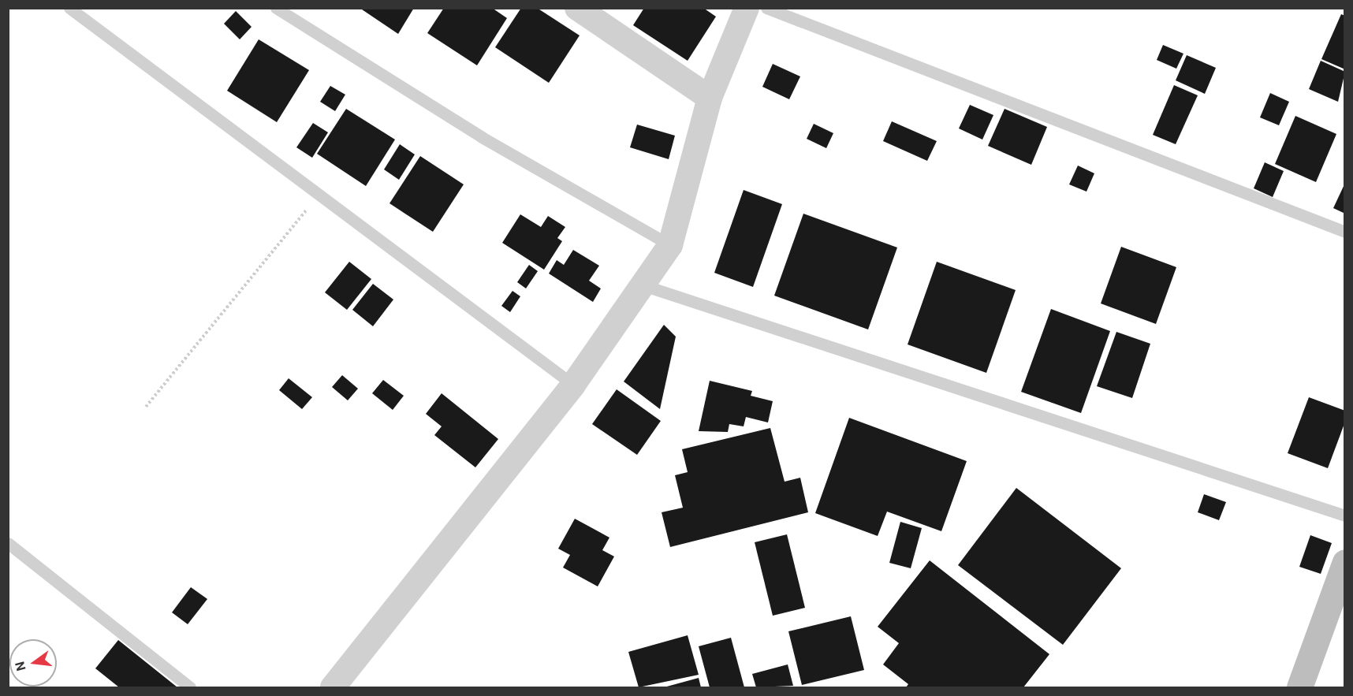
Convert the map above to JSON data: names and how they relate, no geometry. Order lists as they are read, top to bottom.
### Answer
{
  "north": "left"
}
